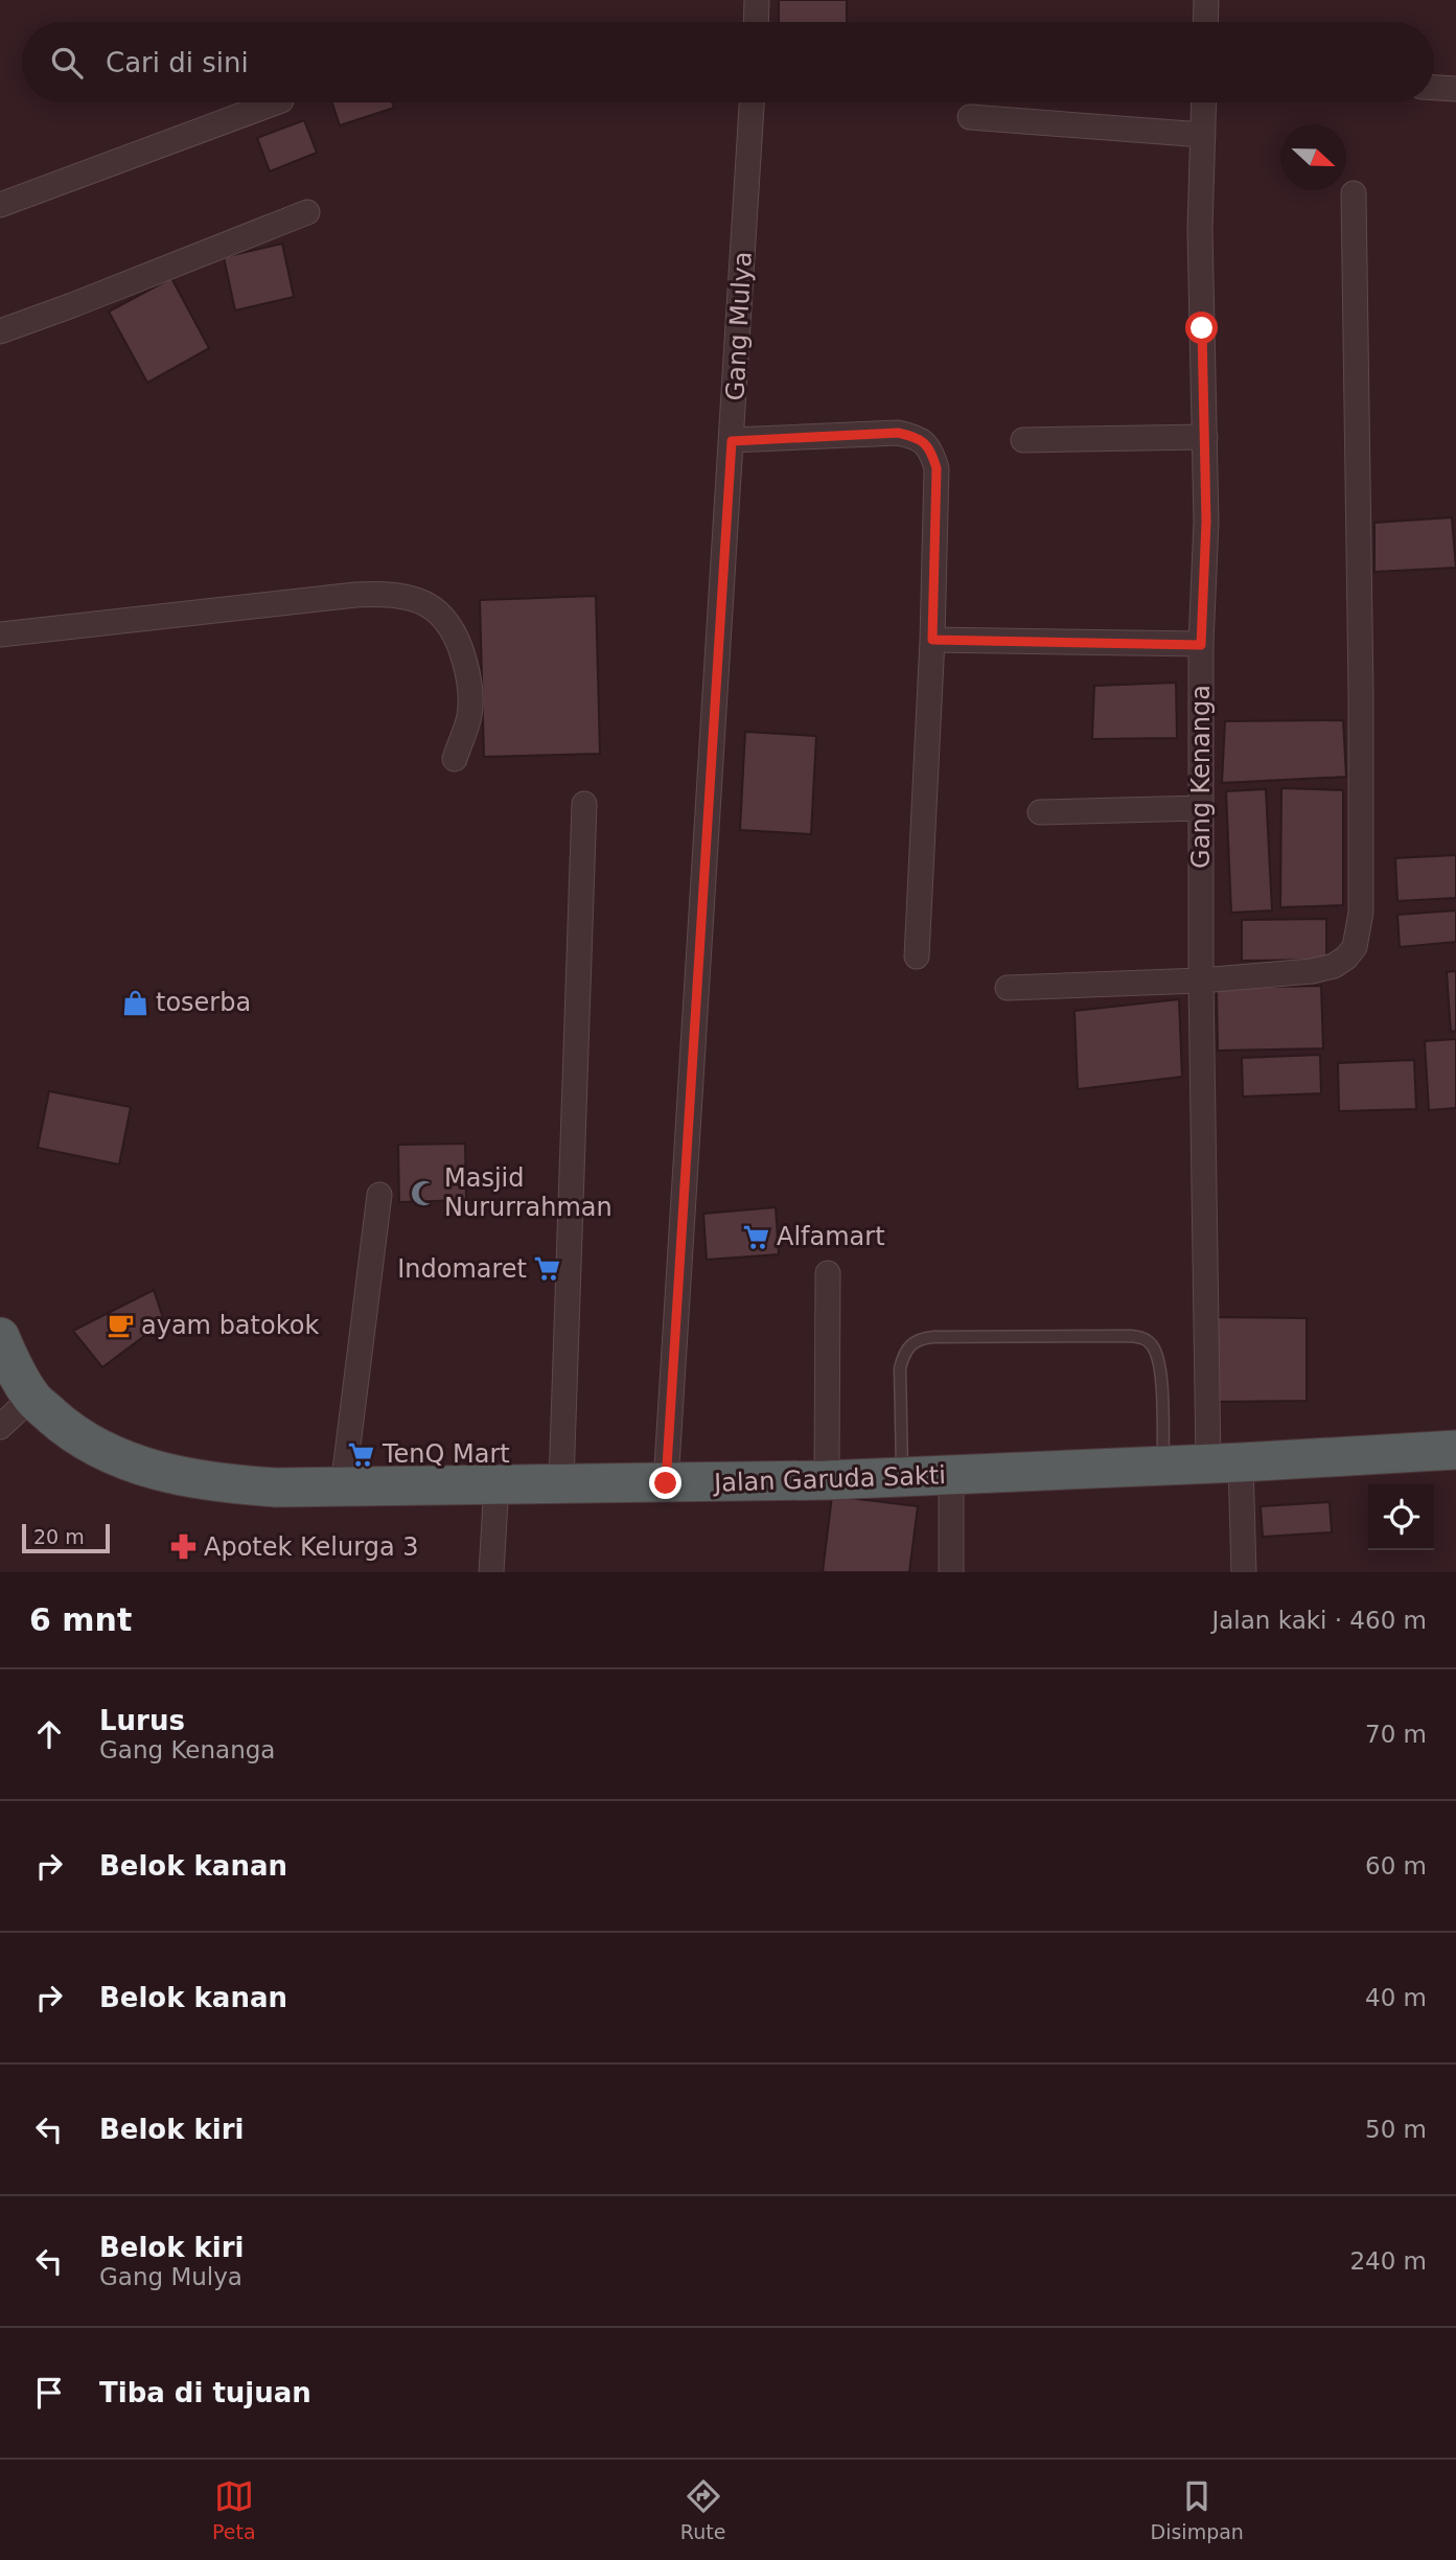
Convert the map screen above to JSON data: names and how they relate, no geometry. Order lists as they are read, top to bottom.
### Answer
{
  "streets": {
    "highway": ["Jalan Garuda Sakti"],
    "street": ["Gang Mulya", "Gang Kenanga"]
  },
  "crossings": [
    ["Gang Mulya", "Jalan Garuda Sakti"],
    ["Gang Kenanga", "Jalan Garuda Sakti"]
  ],
  "places": {
    "shop": ["toserba"],
    "mosque": ["Masjid Nururrahman"],
    "supermarket": ["Alfamart", "Indomaret", "TenQ Mart"],
    "cafe": ["ayam batokok"],
    "pharmacy": ["Apotek Kelurga 3"]
  },
  "scale_bar": "20 m",
  "north": "right",
  "page": {
    "search": "Cari di sini",
    "scale": "20 m",
    "heading": ["6 mnt", "Jalan kaki · 460 m"],
    "list": [
      ["Lurus", "Gang Kenanga", "70 m"],
      ["Belok kanan", "60 m"],
      ["Belok kanan", "40 m"],
      ["Belok kiri", "50 m"],
      ["Belok kiri", "Gang Mulya", "240 m"],
      "Tiba di tujuan"
    ],
    "nav": ["Peta", "Rute", "Disimpan"]
  }
}
